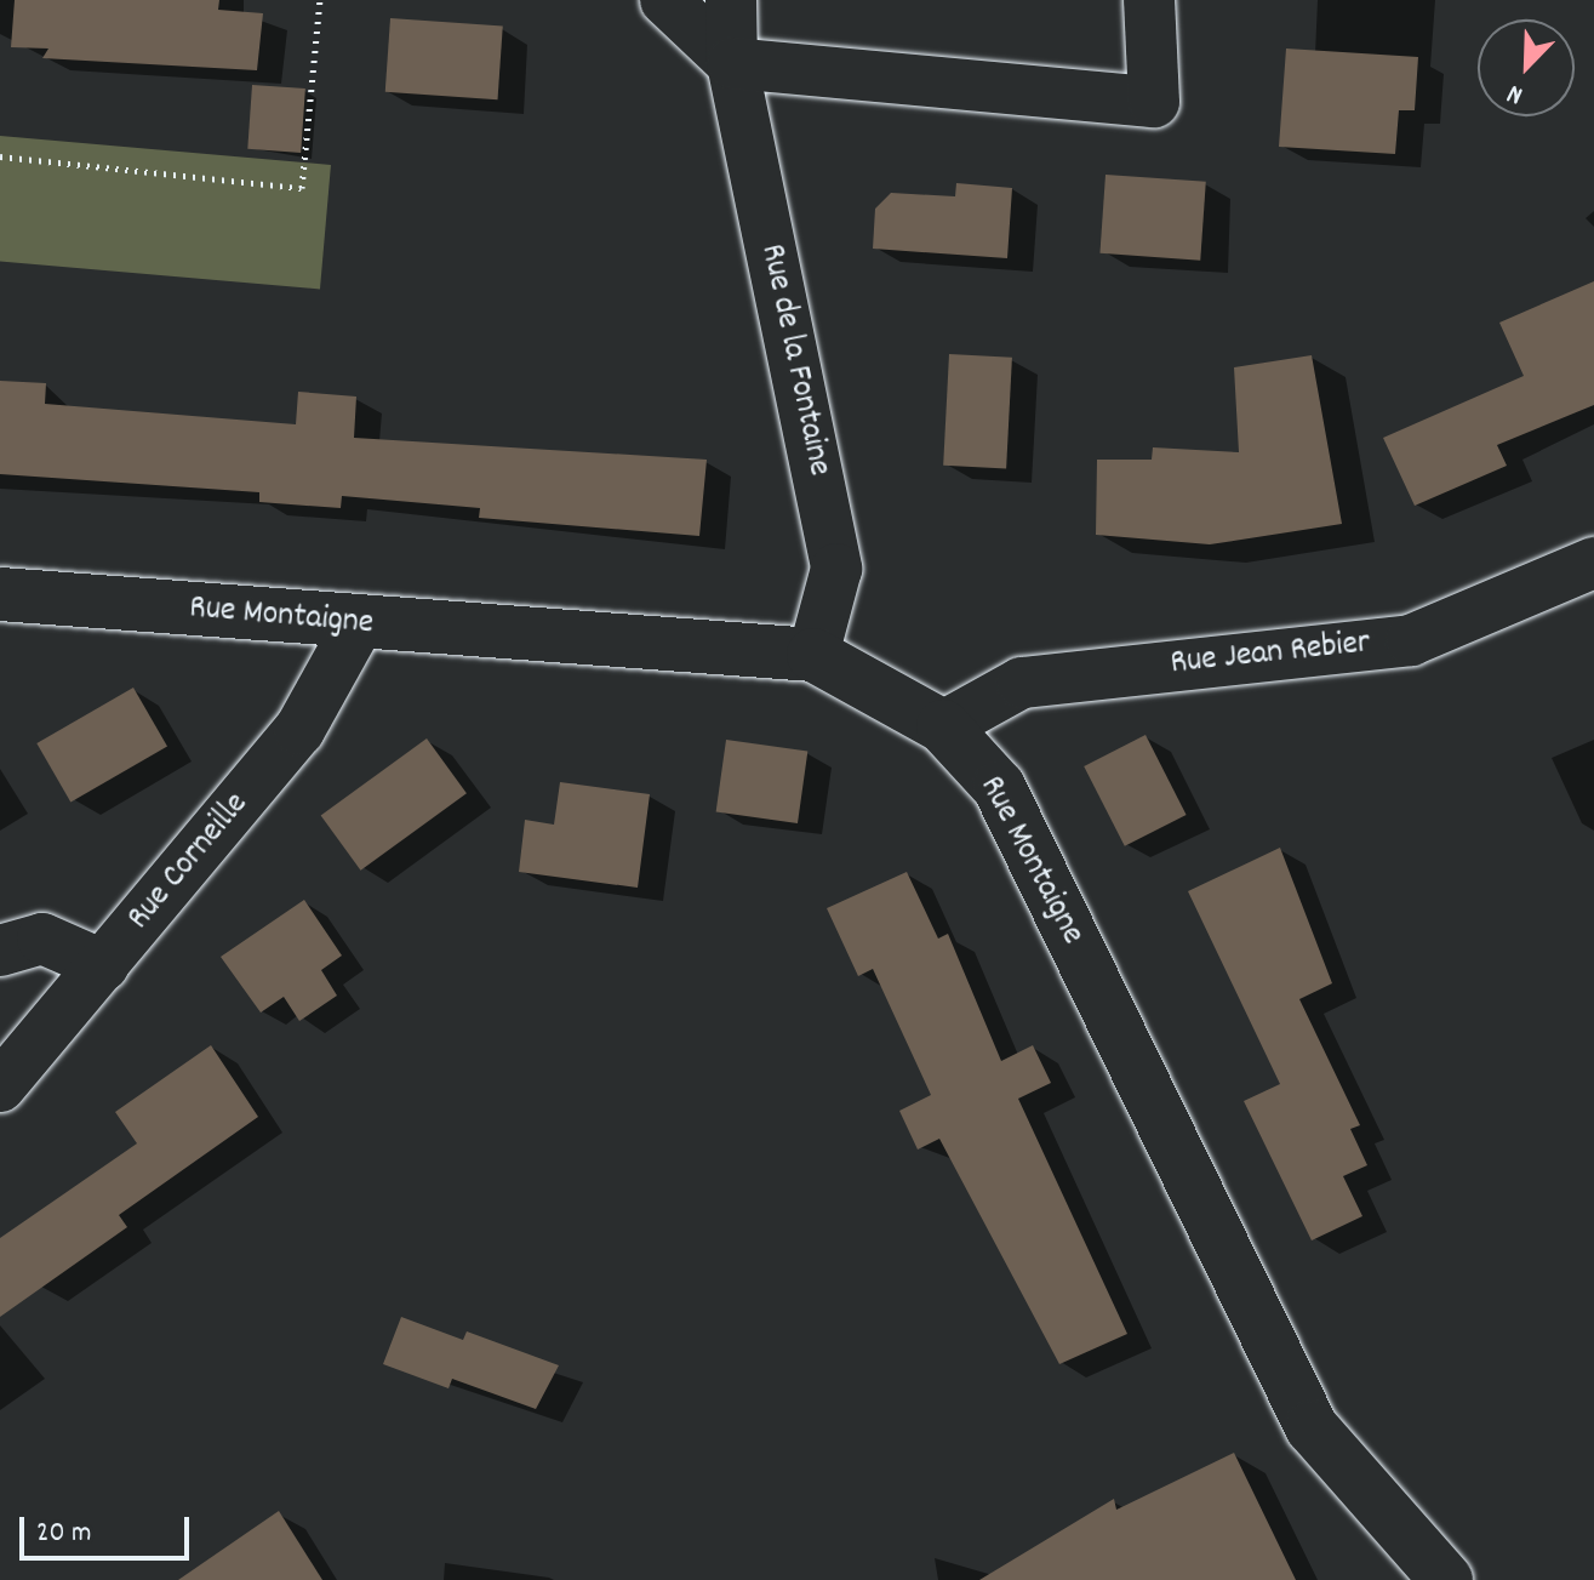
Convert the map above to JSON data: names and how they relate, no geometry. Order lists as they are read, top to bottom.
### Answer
{
  "streets": {
    "street": [
      "Rue de la Fontaine",
      "Rue Montaigne",
      "Rue Jean Rebier",
      "Rue Corneille"
    ]
  },
  "crossings": [
    ["Rue de la Fontaine", "Rue Montaigne"],
    ["Rue Montaigne", "Rue Jean Rebier"],
    ["Rue Montaigne", "Rue Corneille"]
  ],
  "scale_bar": "20 m",
  "north": "bottom left"
}
